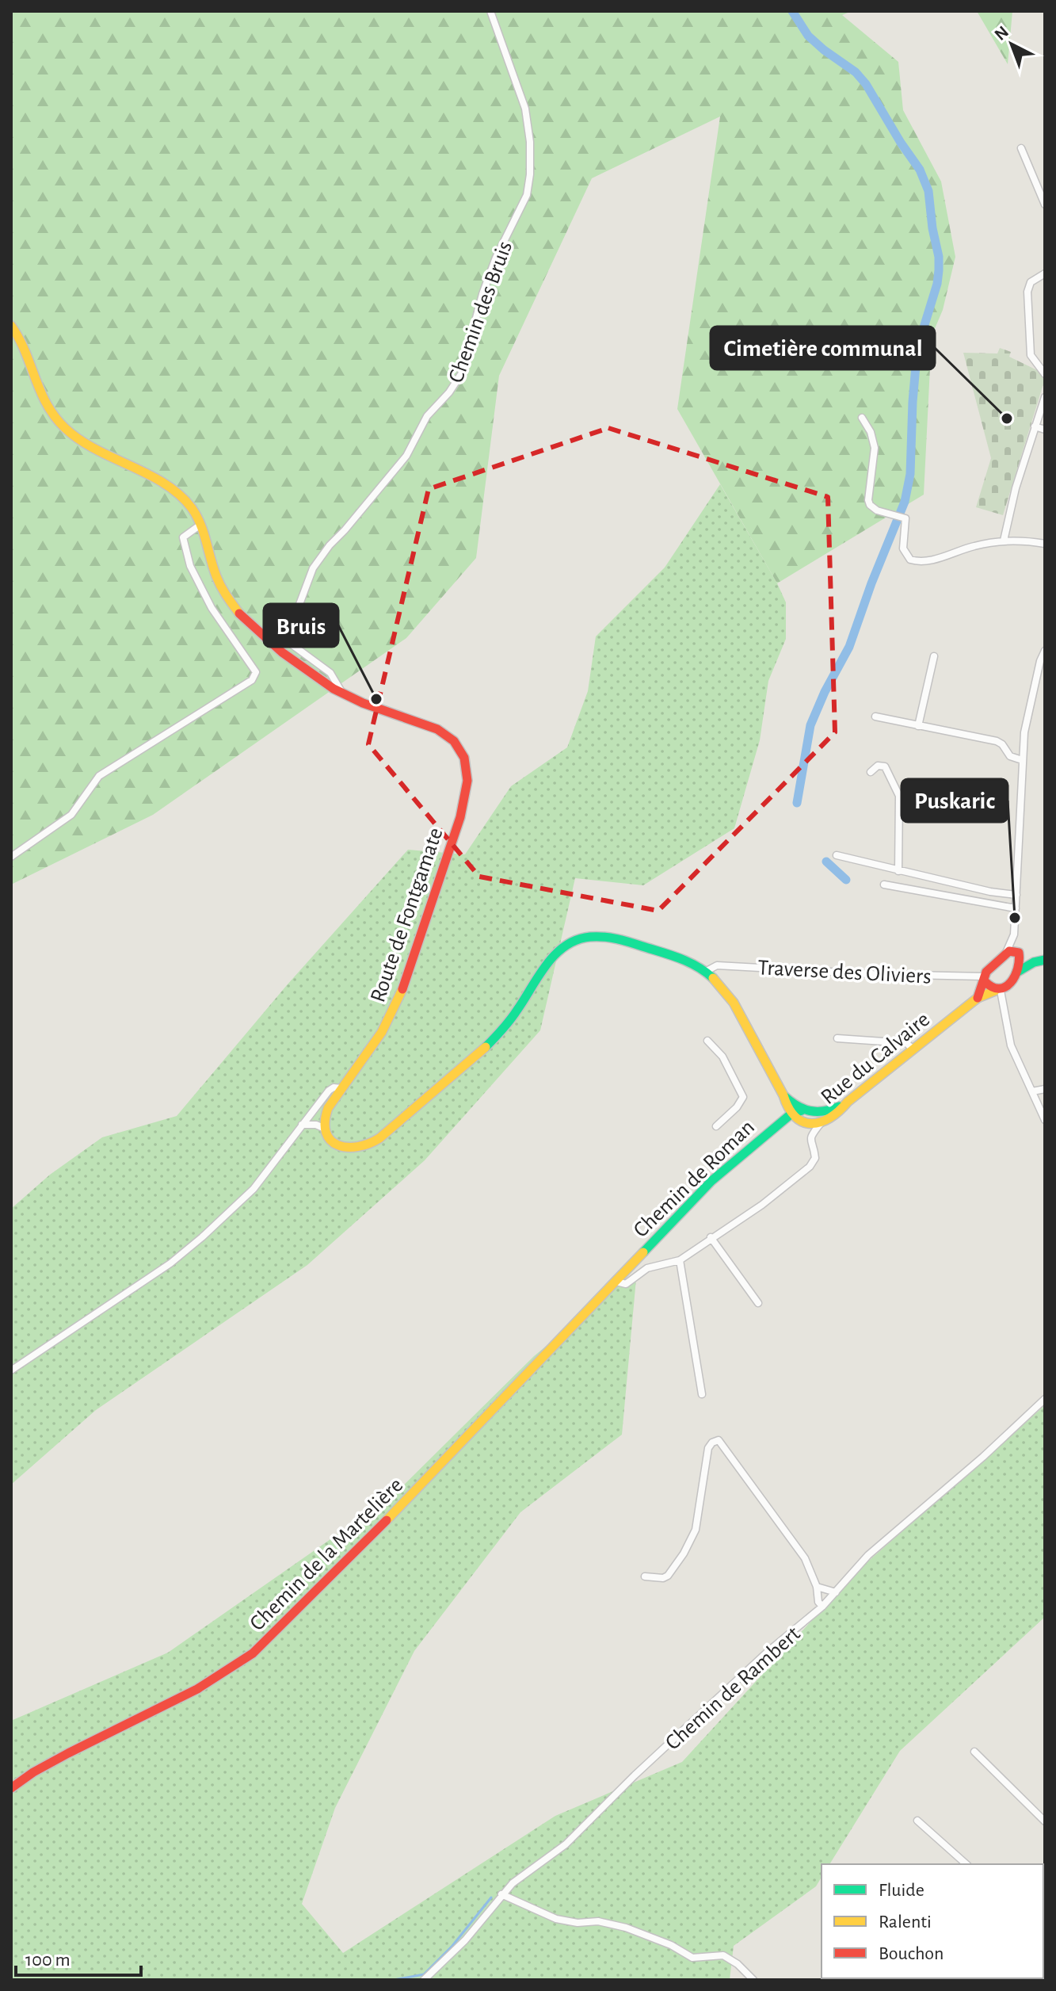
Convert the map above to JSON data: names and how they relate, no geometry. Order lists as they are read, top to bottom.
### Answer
{
  "streets": {
    "street": [
      "Chemin des Bruis",
      "Route de Fontgamate",
      "Traverse des Oliviers",
      "Rue du Calvaire",
      "Chemin de Roman",
      "Chemin de la Martelière",
      "Chemin de Rambert"
    ]
  },
  "crossings": [
    ["Chemin des Bruis", "Route de Fontgamate"],
    ["Traverse des Oliviers", "Rue du Calvaire"],
    ["Rue du Calvaire", "Chemin de Roman"],
    ["Chemin de Roman", "Chemin de la Martelière"]
  ],
  "places": ["Cimetière communal", "Bruis", "Puskaric"],
  "legend": ["Fluide", "Ralenti", "Bouchon"],
  "scale_bar": "100 m",
  "north": "top left"
}
